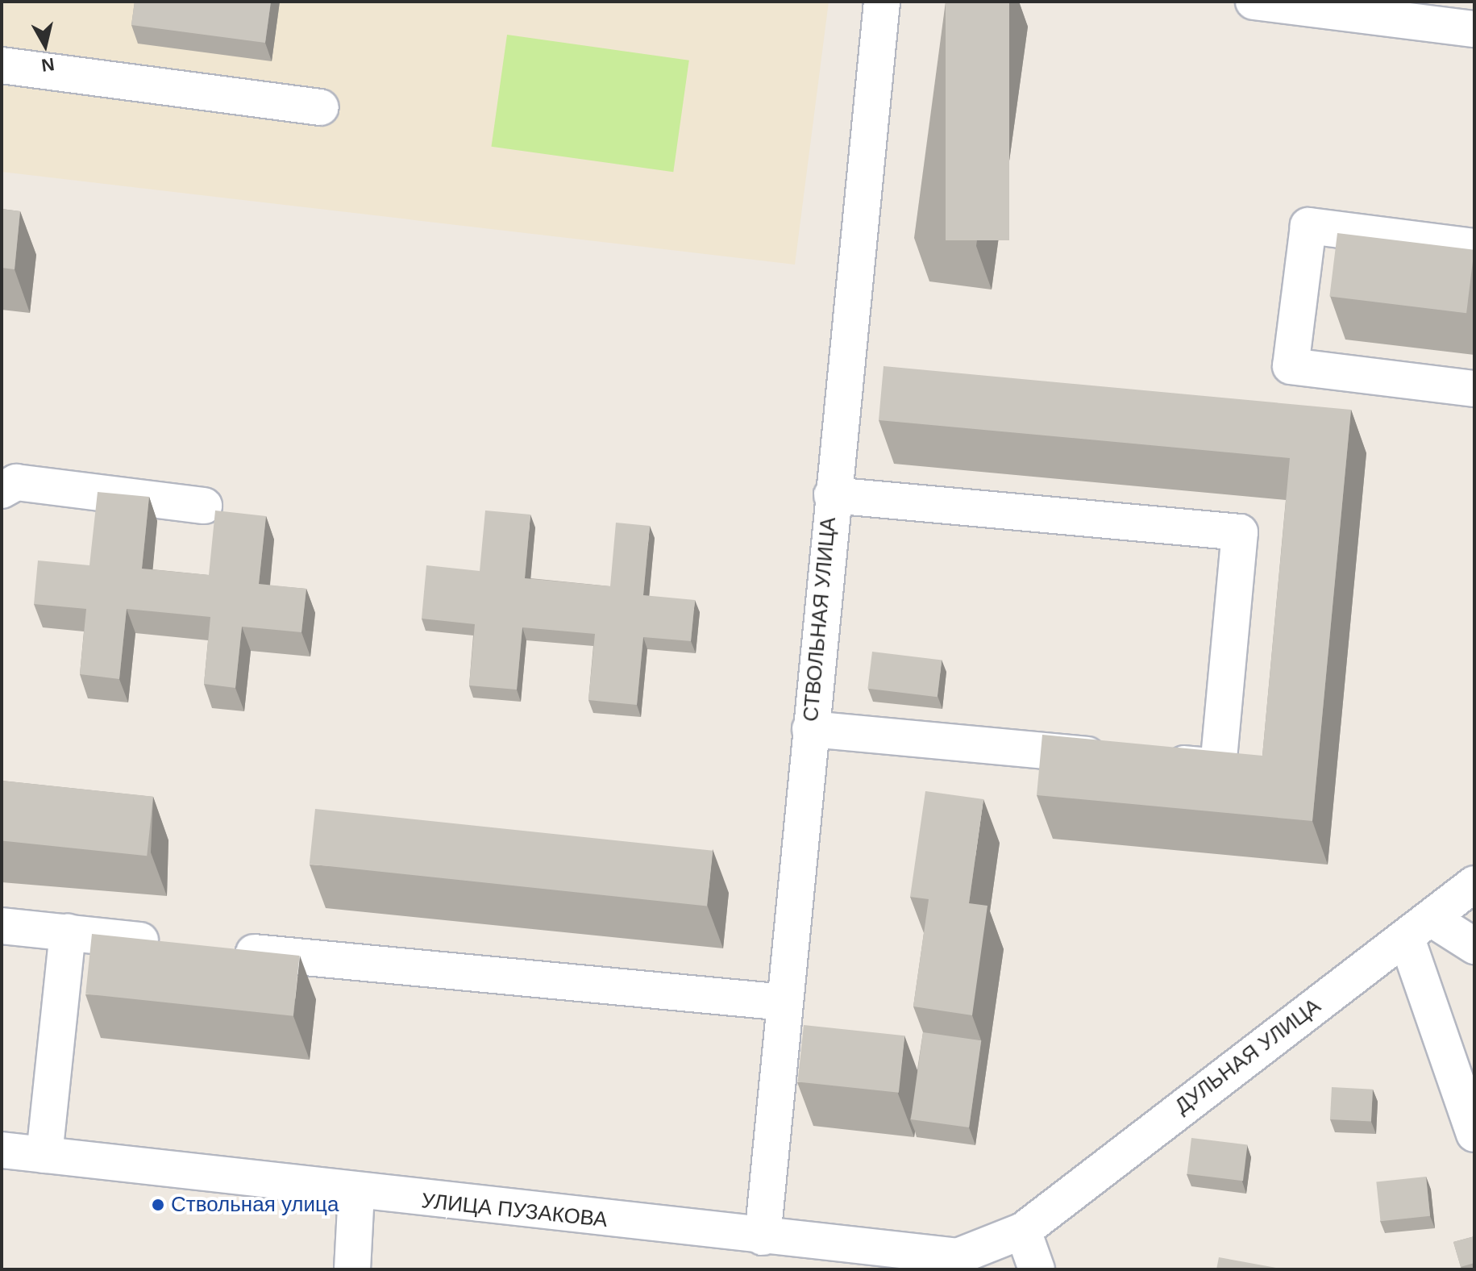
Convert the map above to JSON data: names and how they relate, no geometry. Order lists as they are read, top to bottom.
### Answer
{
  "streets": {
    "street": ["СТВОЛЬНАЯ УЛИЦА", "ДУЛЬНАЯ УЛИЦА", "УЛИЦА ПУЗАКОВА"]
  },
  "crossings": [
    ["СТВОЛЬНАЯ УЛИЦА", "УЛИЦА ПУЗАКОВА"],
    ["ДУЛЬНАЯ УЛИЦА", "УЛИЦА ПУЗАКОВА"]
  ],
  "places": ["Ствольная улица"],
  "north": "bottom"
}
